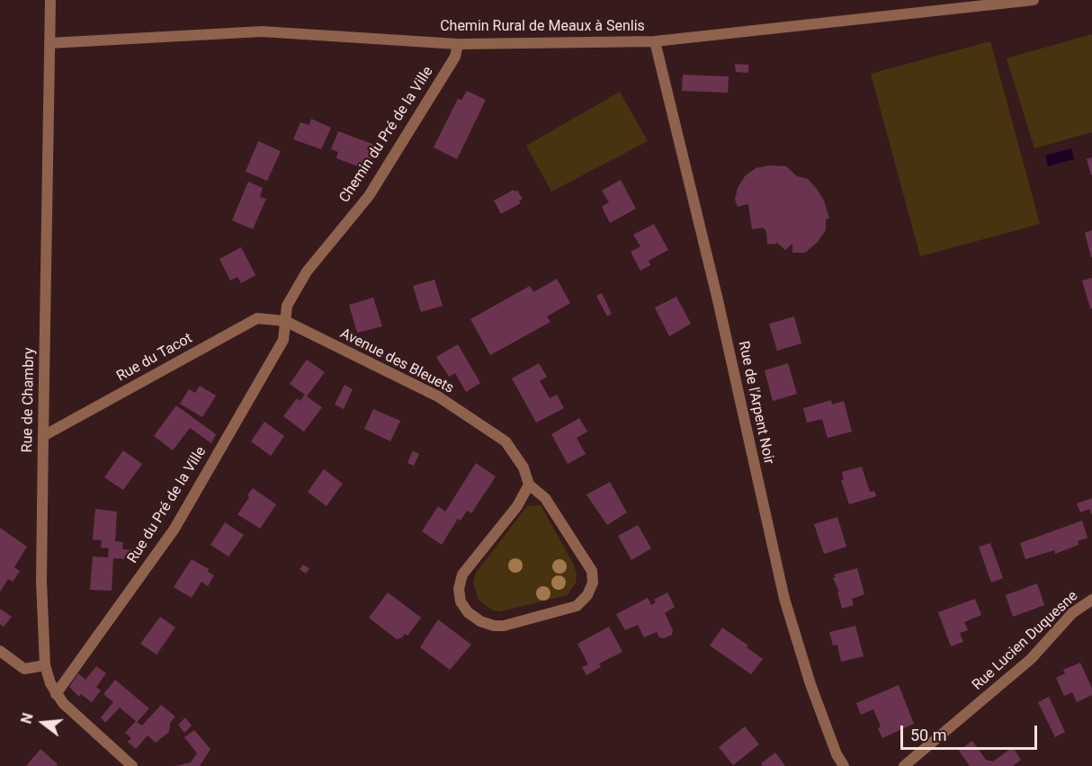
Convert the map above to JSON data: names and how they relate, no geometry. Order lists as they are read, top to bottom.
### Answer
{
  "streets": {
    "street": [
      "Chemin Rural de Meaux à Senlis",
      "Chemin du Pré de la Ville",
      "Rue du Tacot",
      "Avenue des Bleuets",
      "Rue de Chambry",
      "Rue de l'Arpent Noir",
      "Rue du Pré de la Ville",
      "Rue Lucien Duquesne"
    ]
  },
  "crossings": [
    ["Chemin Rural de Meaux à Senlis", "Chemin du Pré de la Ville"],
    ["Chemin Rural de Meaux à Senlis", "Rue de Chambry"],
    ["Chemin Rural de Meaux à Senlis", "Rue de l'Arpent Noir"],
    ["Chemin du Pré de la Ville", "Rue du Tacot"],
    ["Chemin du Pré de la Ville", "Avenue des Bleuets"],
    ["Chemin du Pré de la Ville", "Rue du Pré de la Ville"],
    ["Rue du Tacot", "Avenue des Bleuets"],
    ["Rue du Tacot", "Rue de Chambry"],
    ["Rue du Tacot", "Rue du Pré de la Ville"],
    ["Avenue des Bleuets", "Rue du Pré de la Ville"],
    ["Rue de Chambry", "Rue du Pré de la Ville"]
  ],
  "scale_bar": "50 m",
  "north": "left"
}
